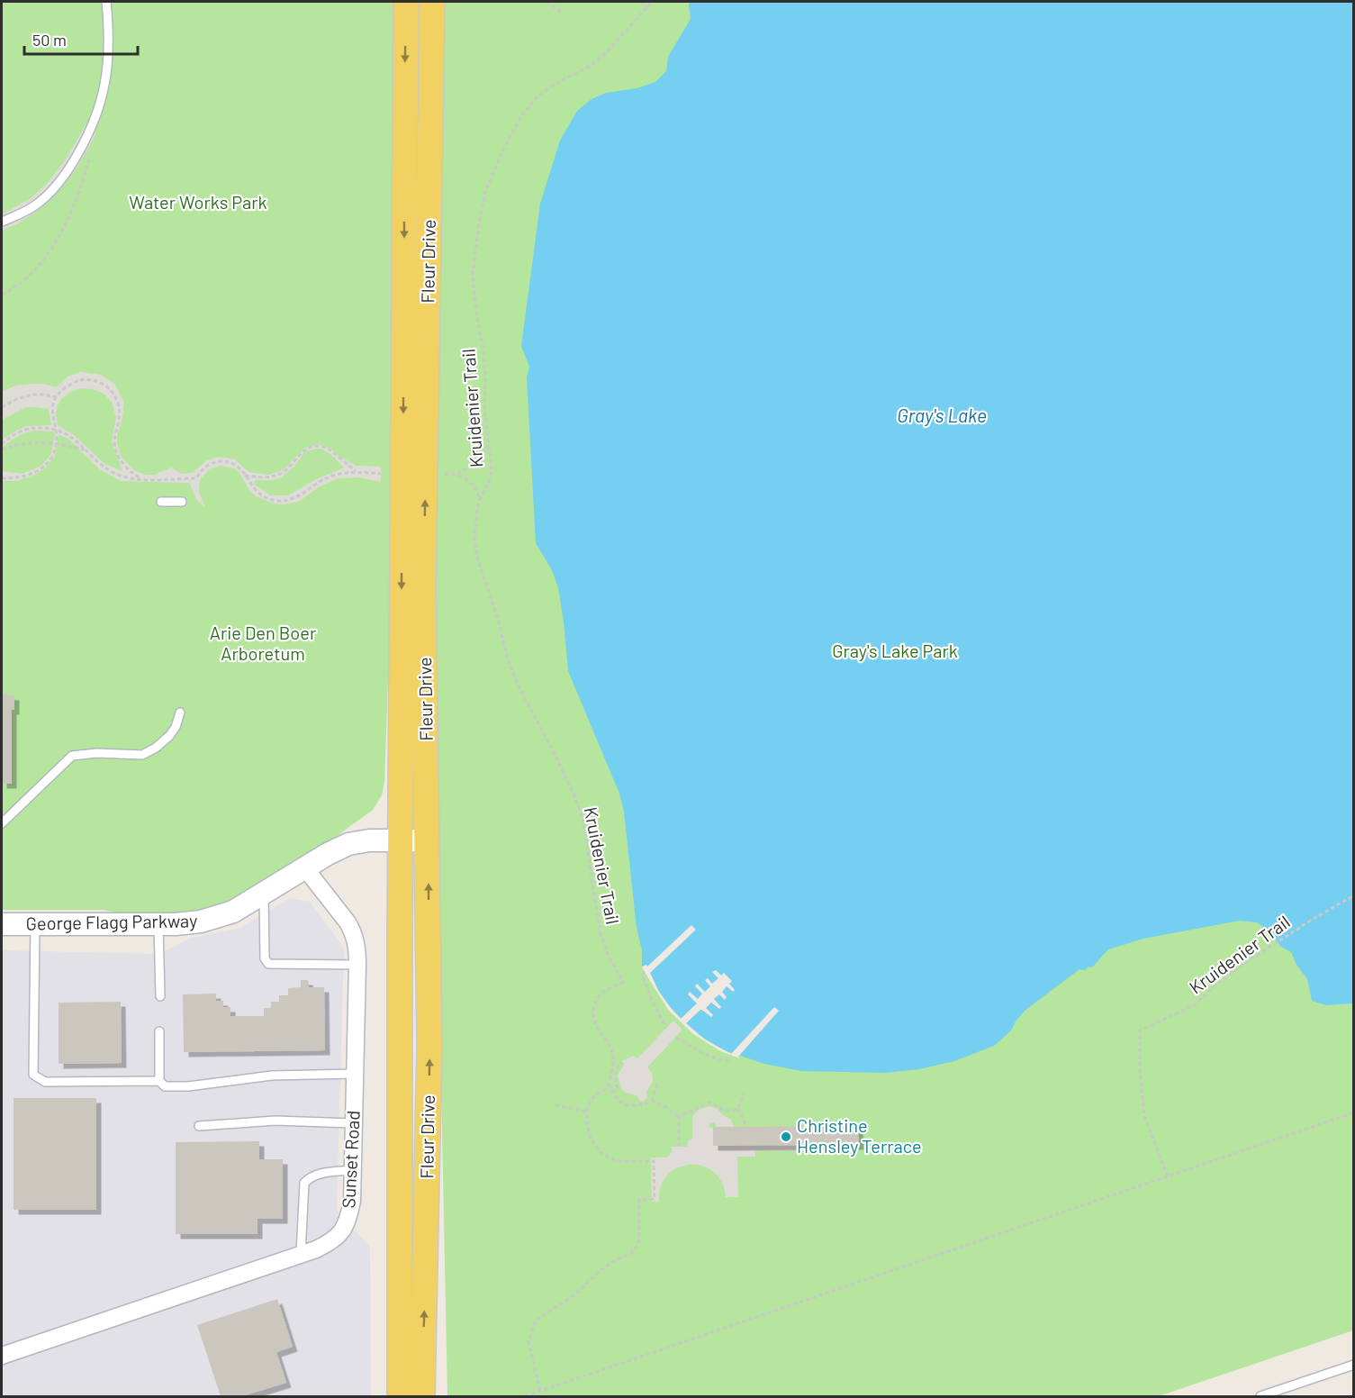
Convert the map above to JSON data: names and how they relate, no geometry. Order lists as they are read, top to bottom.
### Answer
{
  "streets": {
    "main road": ["Fleur Drive"],
    "street": ["George Flagg Parkway", "Sunset Road"],
    "path": ["Kruidenier Trail"]
  },
  "crossings": [
    ["Fleur Drive", "George Flagg Parkway"],
    ["George Flagg Parkway", "Sunset Road"]
  ],
  "water": ["Gray's Lake"],
  "parks": ["Water Works Park", "Arie Den Boer Arboretum", "Gray's Lake Park"],
  "places": ["Christine Hensley Terrace"],
  "scale_bar": "50 m"
}
